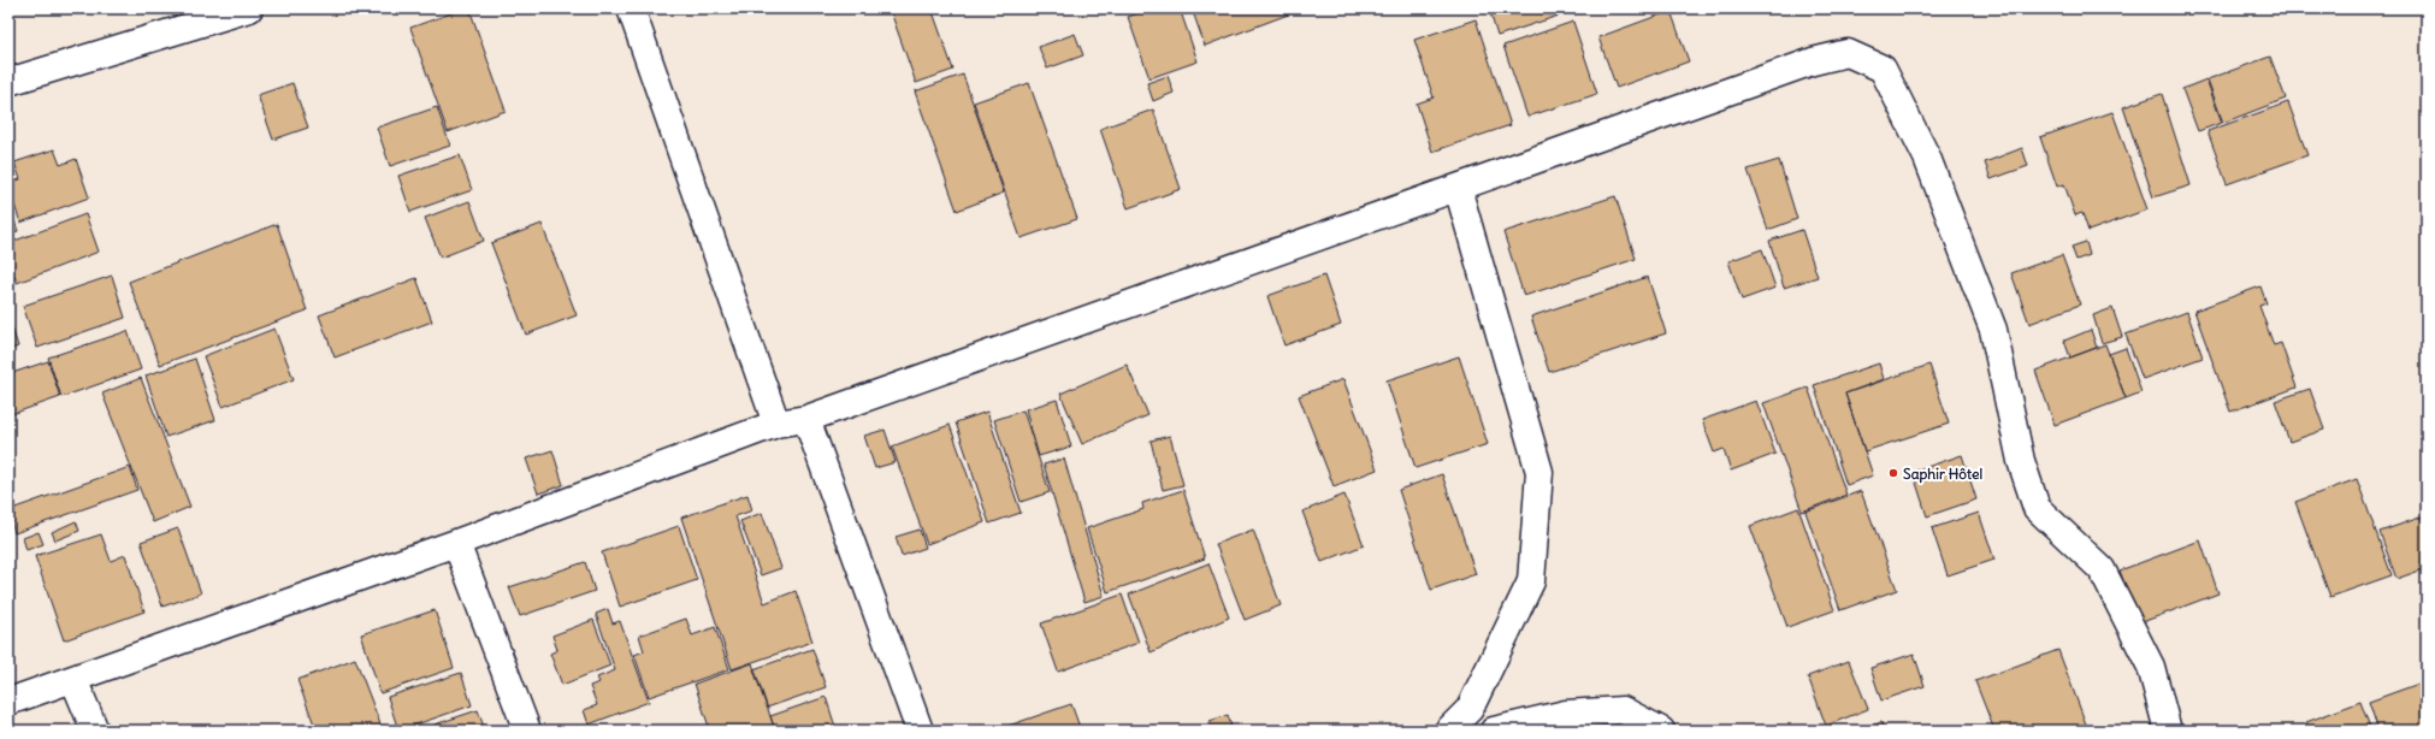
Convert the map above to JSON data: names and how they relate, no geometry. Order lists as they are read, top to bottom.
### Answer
{
  "places": ["Saphir Hôtel"]
}
